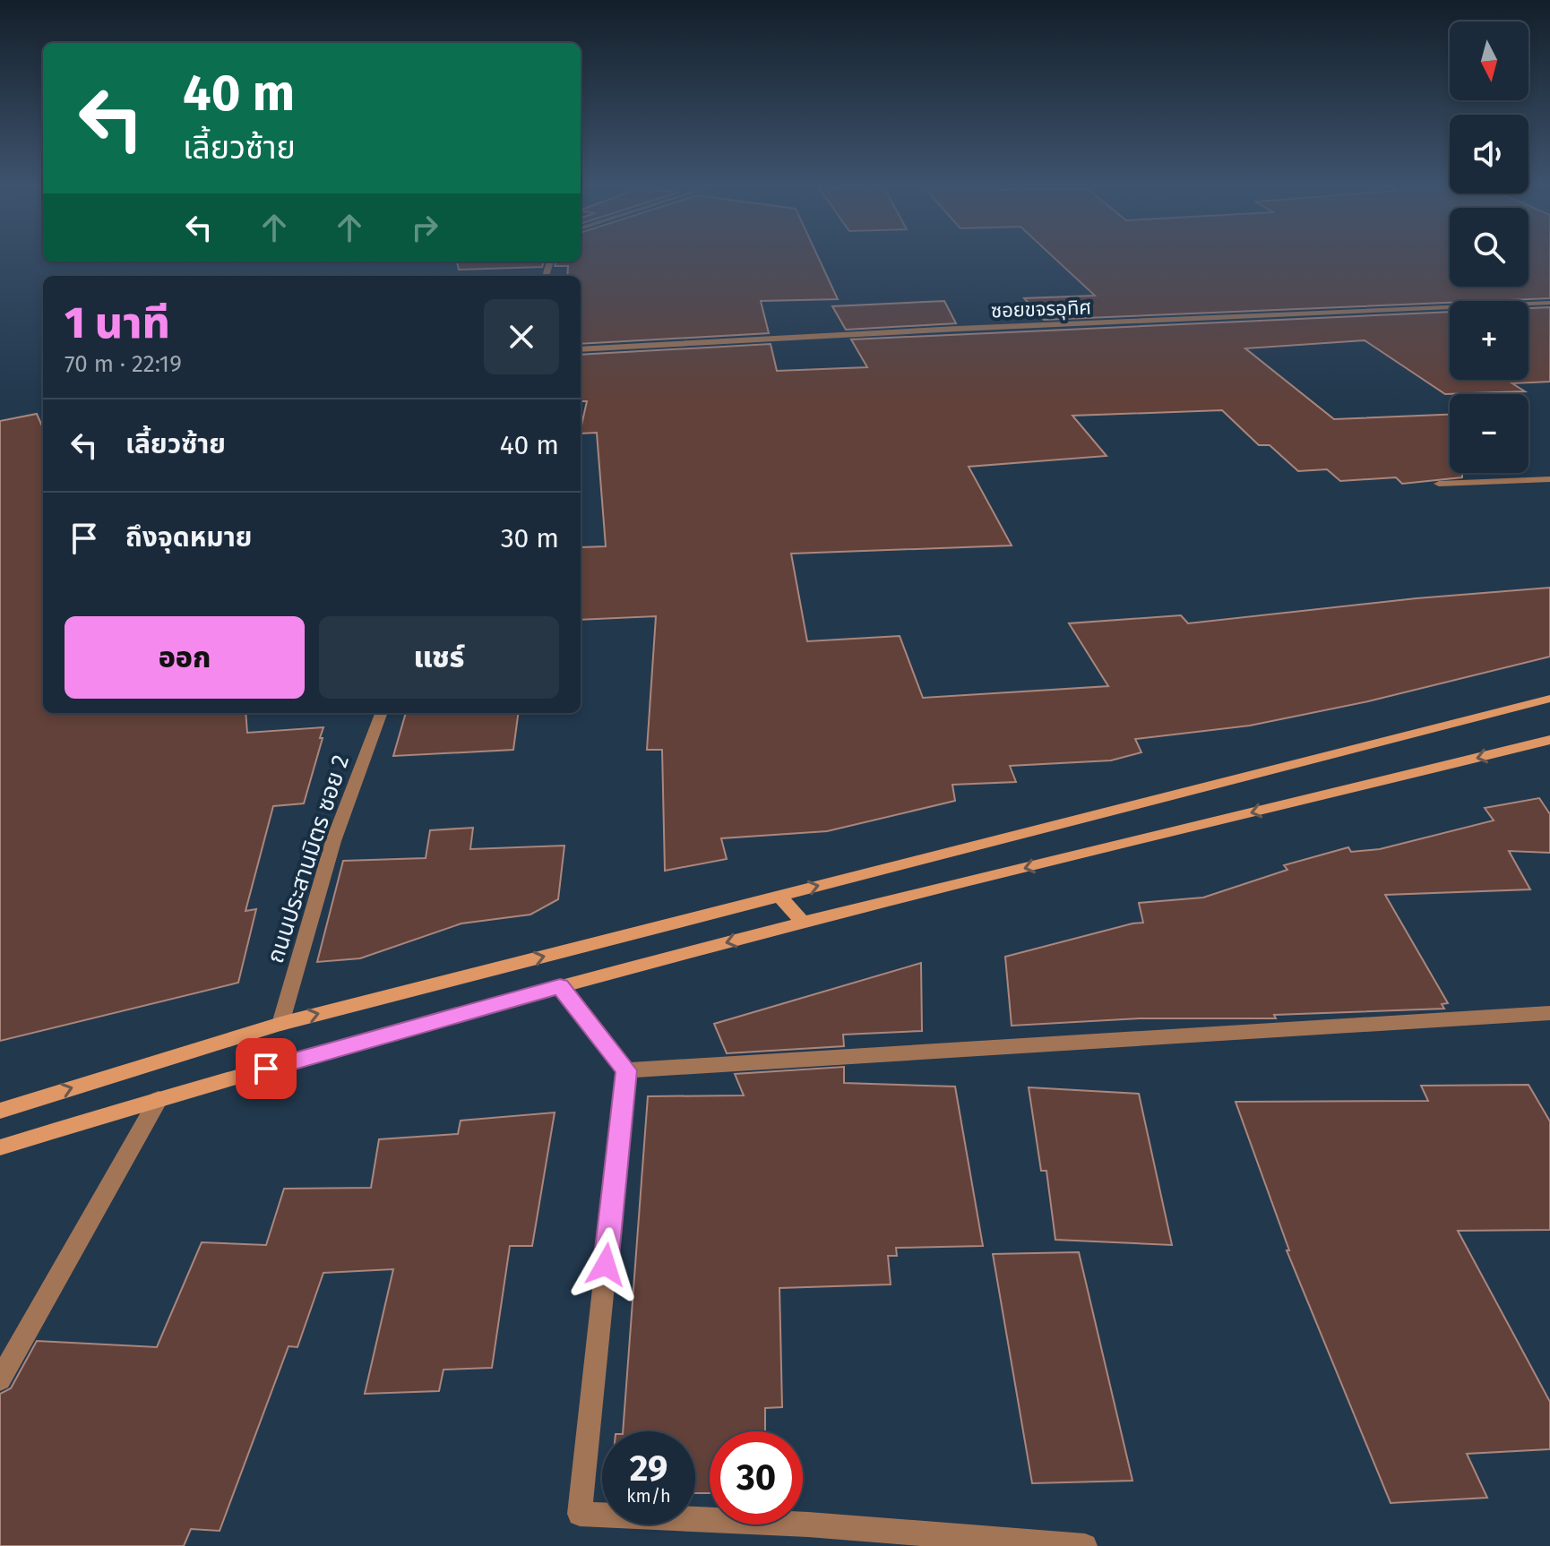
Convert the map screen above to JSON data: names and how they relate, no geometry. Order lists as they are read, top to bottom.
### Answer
{
  "streets": {
    "street": ["ซอยขจรอุทิศ", "ถนนประสานมิตร ซอย 2"]
  },
  "north": "bottom",
  "page": {
    "map_buttons": ["+", "−"],
    "turn": ["40 m", "เลี้ยวซ้าย"],
    "heading": ["1 นาที", "70 m · 22:19"],
    "list": [
      {
        "name": "เลี้ยวซ้าย",
        "value": "40 m"
      },
      {
        "name": "ถึงจุดหมาย",
        "value": "30 m"
      }
    ],
    "buttons": ["ออก", "แชร์"],
    "speed": "29 km/h",
    "limit": "30"
  }
}
